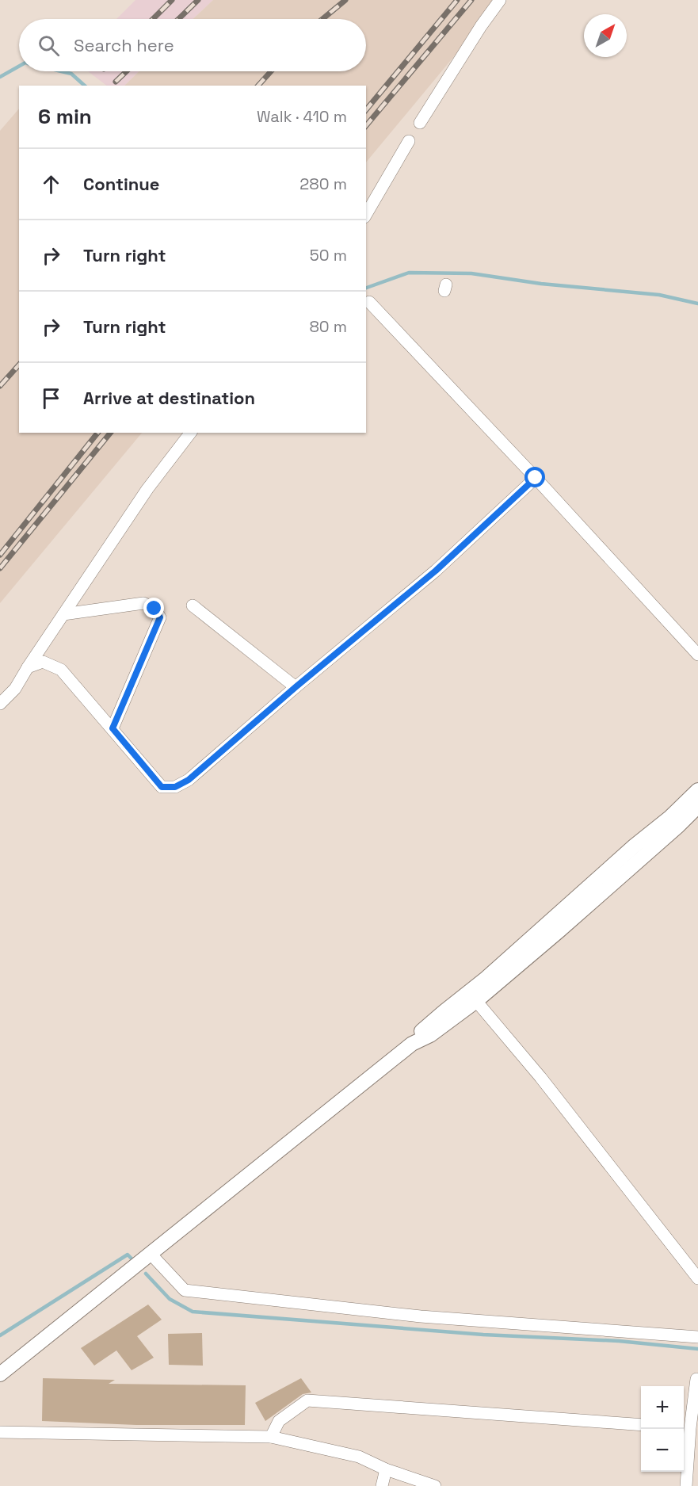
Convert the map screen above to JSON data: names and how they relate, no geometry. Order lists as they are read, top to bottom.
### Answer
{
  "north": "top right",
  "page": {
    "search": "Search here",
    "heading": ["6 min", "Walk · 410 m"],
    "list": [
      ["Continue", "280 m"],
      ["Turn right", "50 m"],
      ["Turn right", "80 m"],
      "Arrive at destination"
    ],
    "map_buttons": ["+", "−"]
  }
}
